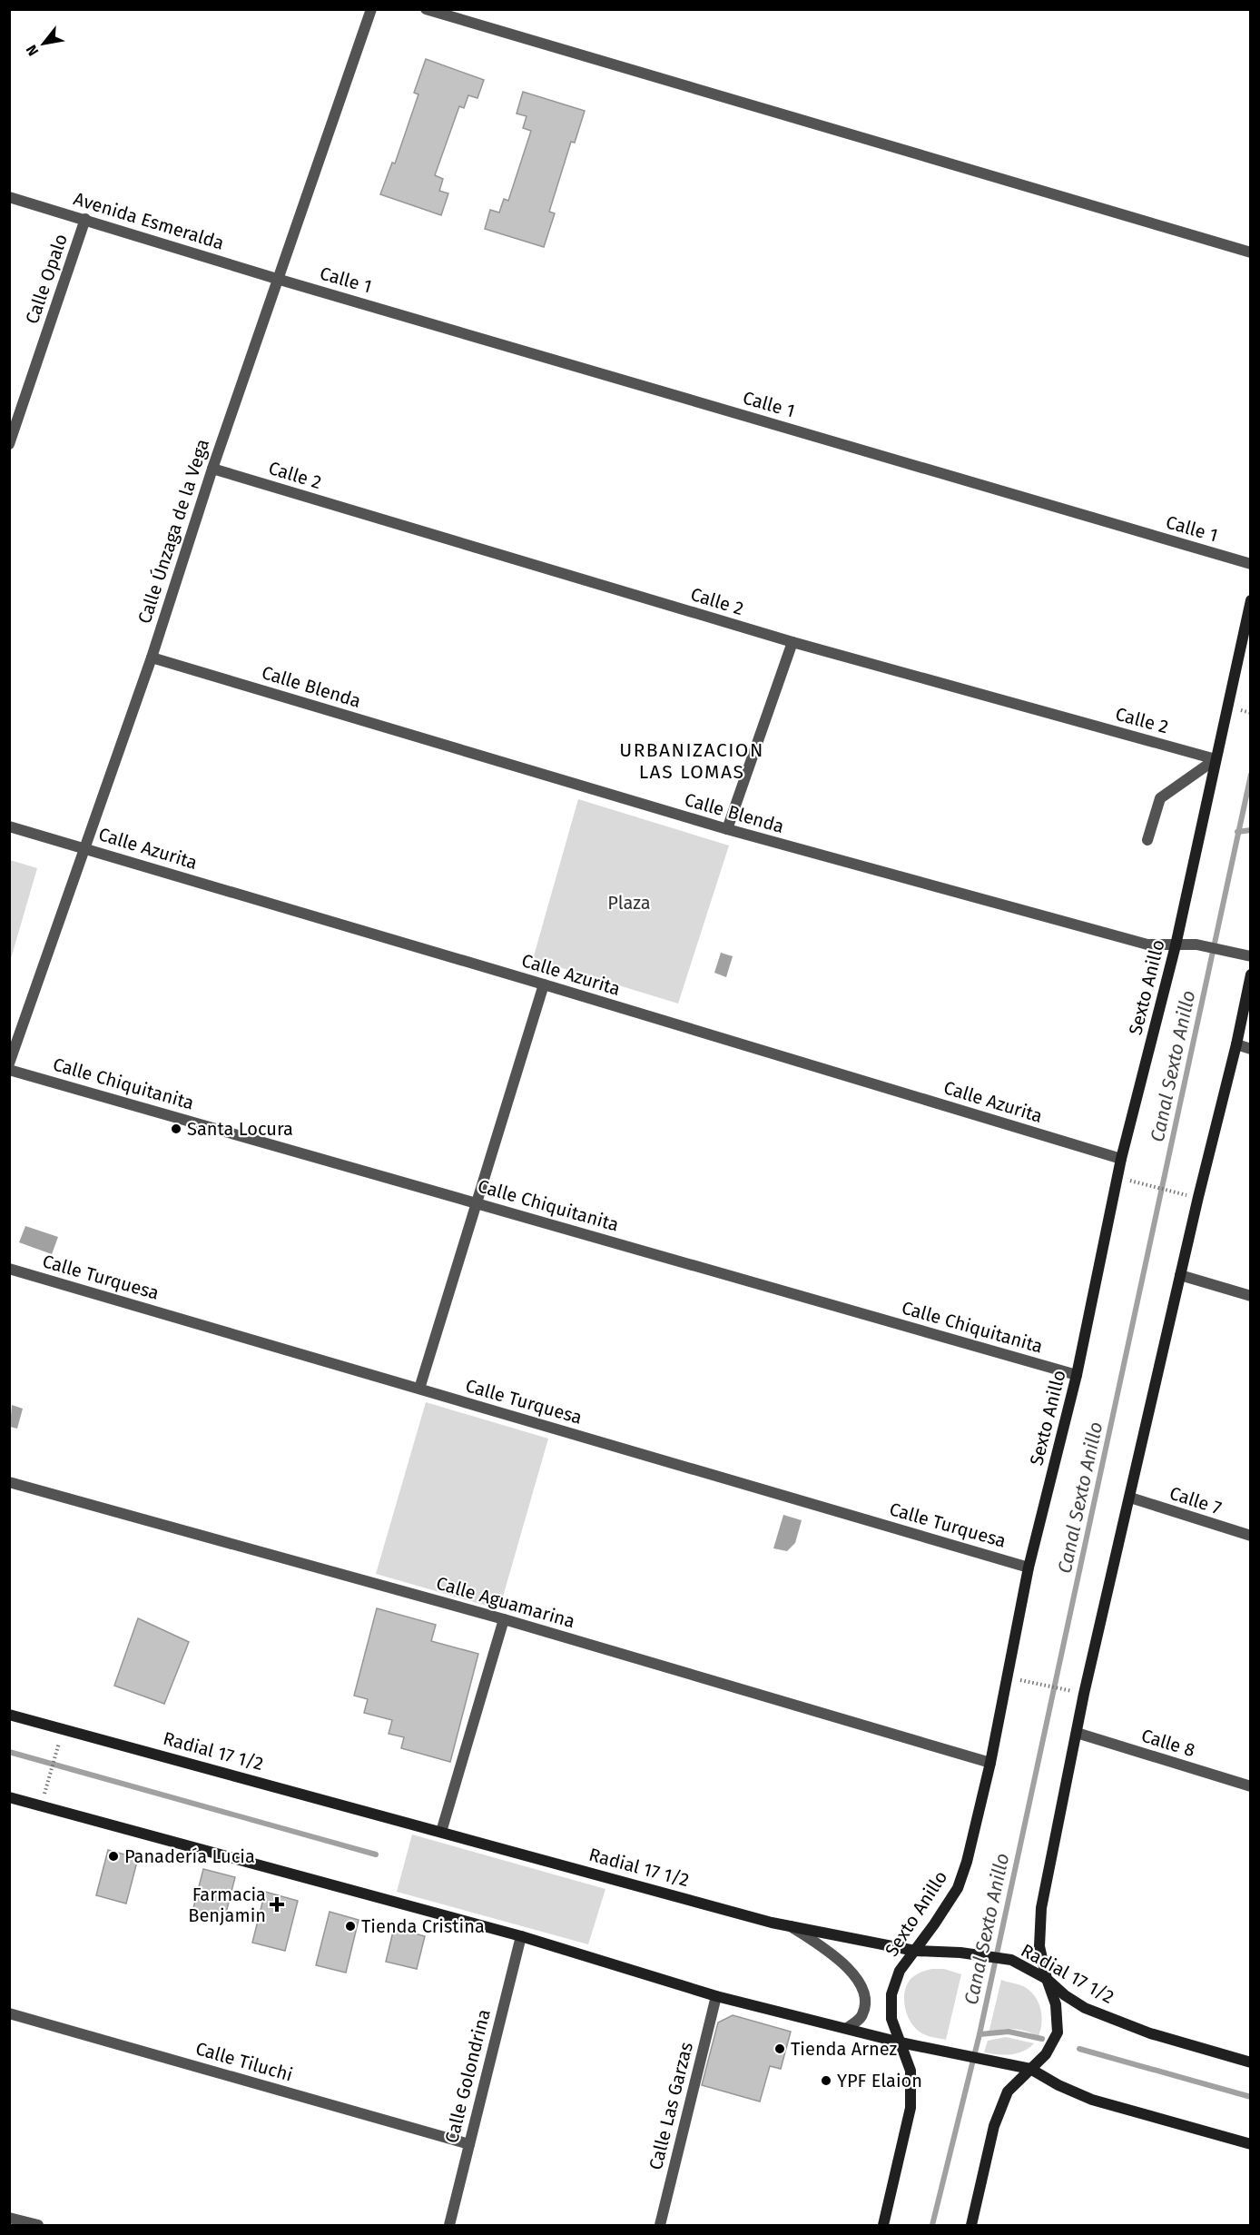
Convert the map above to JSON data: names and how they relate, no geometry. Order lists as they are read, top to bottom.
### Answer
{
  "streets": {
    "main road": ["Sexto Anillo", "Radial 17 1/2"],
    "street": [
      "Avenida Esmeralda",
      "Calle Opalo",
      "Calle 1",
      "Calle 2",
      "Calle Únzaga de la Vega",
      "Calle Blenda",
      "Calle Azurita",
      "Calle Chiquitanita",
      "Calle Turquesa",
      "Calle 7",
      "Calle Aguamarina",
      "Calle 8",
      "Calle Tiluchi",
      "Calle Golondrina",
      "Calle Las Garzas"
    ]
  },
  "crossings": [
    ["Avenida Esmeralda", "Calle Opalo"],
    ["Avenida Esmeralda", "Calle 1"],
    ["Avenida Esmeralda", "Calle Únzaga de la Vega"],
    ["Calle 1", "Calle Únzaga de la Vega"],
    ["Calle 2", "Calle Únzaga de la Vega"],
    ["Calle 2", "Sexto Anillo"],
    ["Calle Únzaga de la Vega", "Calle Blenda"],
    ["Calle Únzaga de la Vega", "Calle Azurita"],
    ["Calle Blenda", "Sexto Anillo"],
    ["Calle Azurita", "Sexto Anillo"],
    ["Sexto Anillo", "Calle Chiquitanita"],
    ["Sexto Anillo", "Calle Turquesa"],
    ["Sexto Anillo", "Calle Aguamarina"],
    ["Sexto Anillo", "Radial 17 1/2"],
    ["Calle Tiluchi", "Calle Golondrina"]
  ],
  "districts": ["URBANIZACION LAS LOMAS"],
  "water": ["Canal Sexto Anillo"],
  "parks": ["Plaza"],
  "places": {
    "other": [
      "Santa Locura",
      "Panadería Lucia",
      "Tienda Cristina",
      "Tienda Arnez",
      "YPF Elaion"
    ],
    "health": ["Farmacia Benjamin"]
  },
  "north": "bottom left"
}
